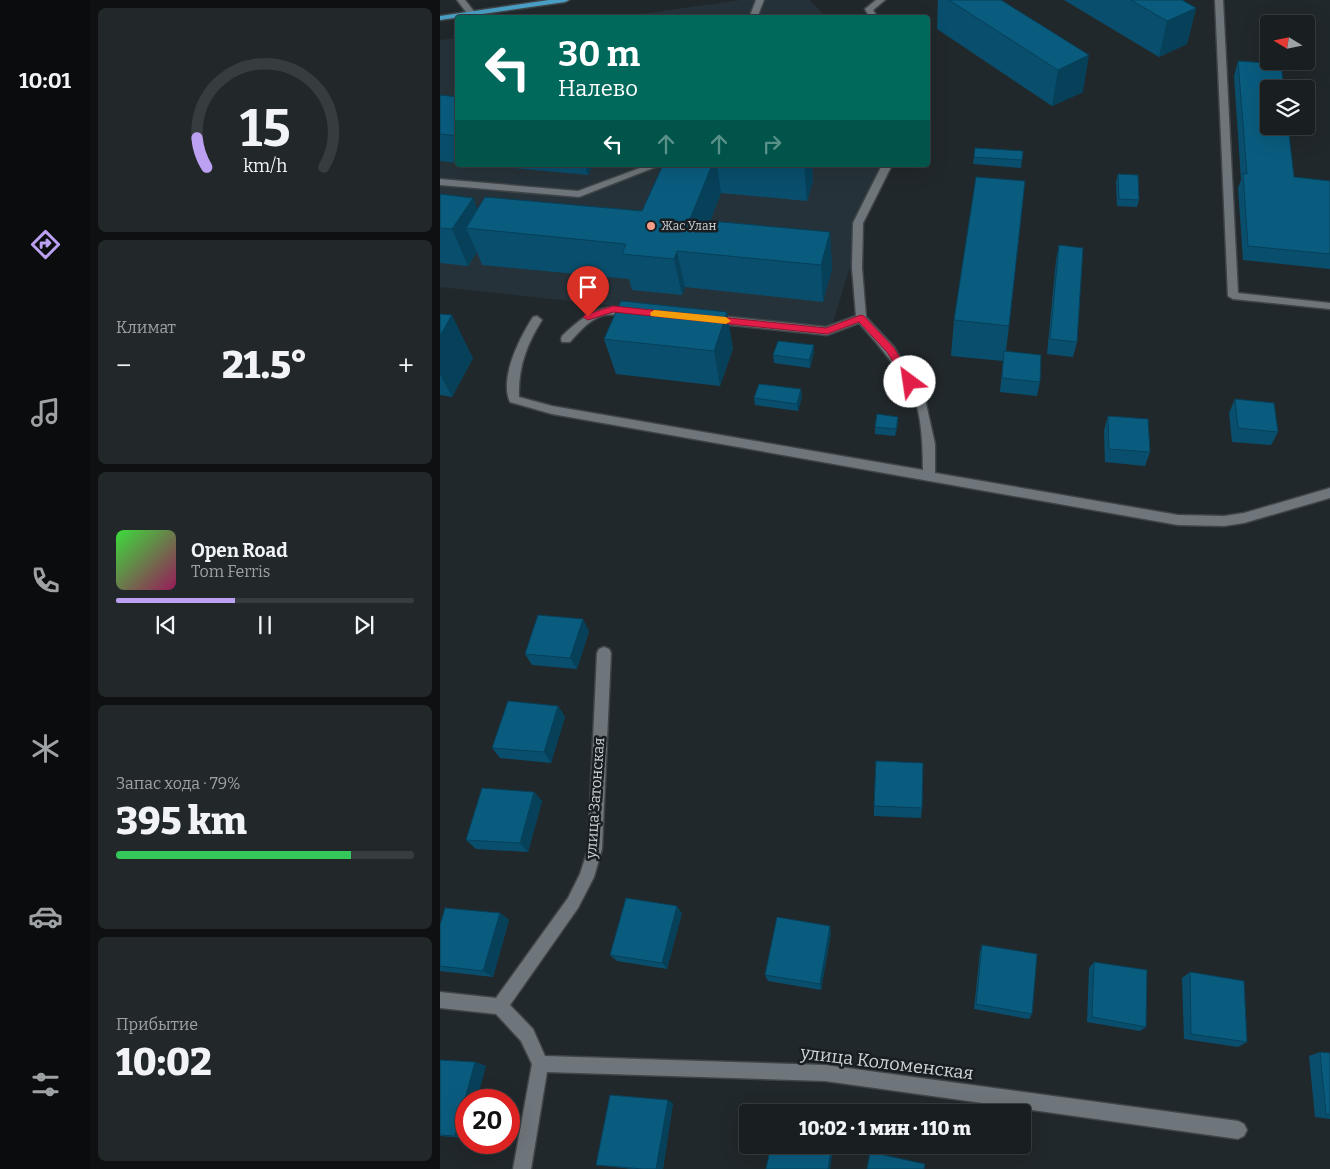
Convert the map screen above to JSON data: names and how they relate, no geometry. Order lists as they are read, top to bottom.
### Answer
{
  "streets": {
    "street": ["улица Затонская", "улица Коломенская"]
  },
  "places": ["Жас Улан"],
  "north": "left",
  "page": {
    "tabs": "10:01",
    "turn": ["30 m", "Налево"],
    "tile": [
      "Климат",
      ["Запас хода · 79%", "395 km"],
      ["Прибытие", "10:02"]
    ],
    "heat": ["−", "21.5°", "+"],
    "song": ["Open Road", "Tom Ferris"],
    "limit": "20",
    "trip": "10:02 · 1 мин · 110 m",
    "gauge": ["15", "km/h"]
  }
}
